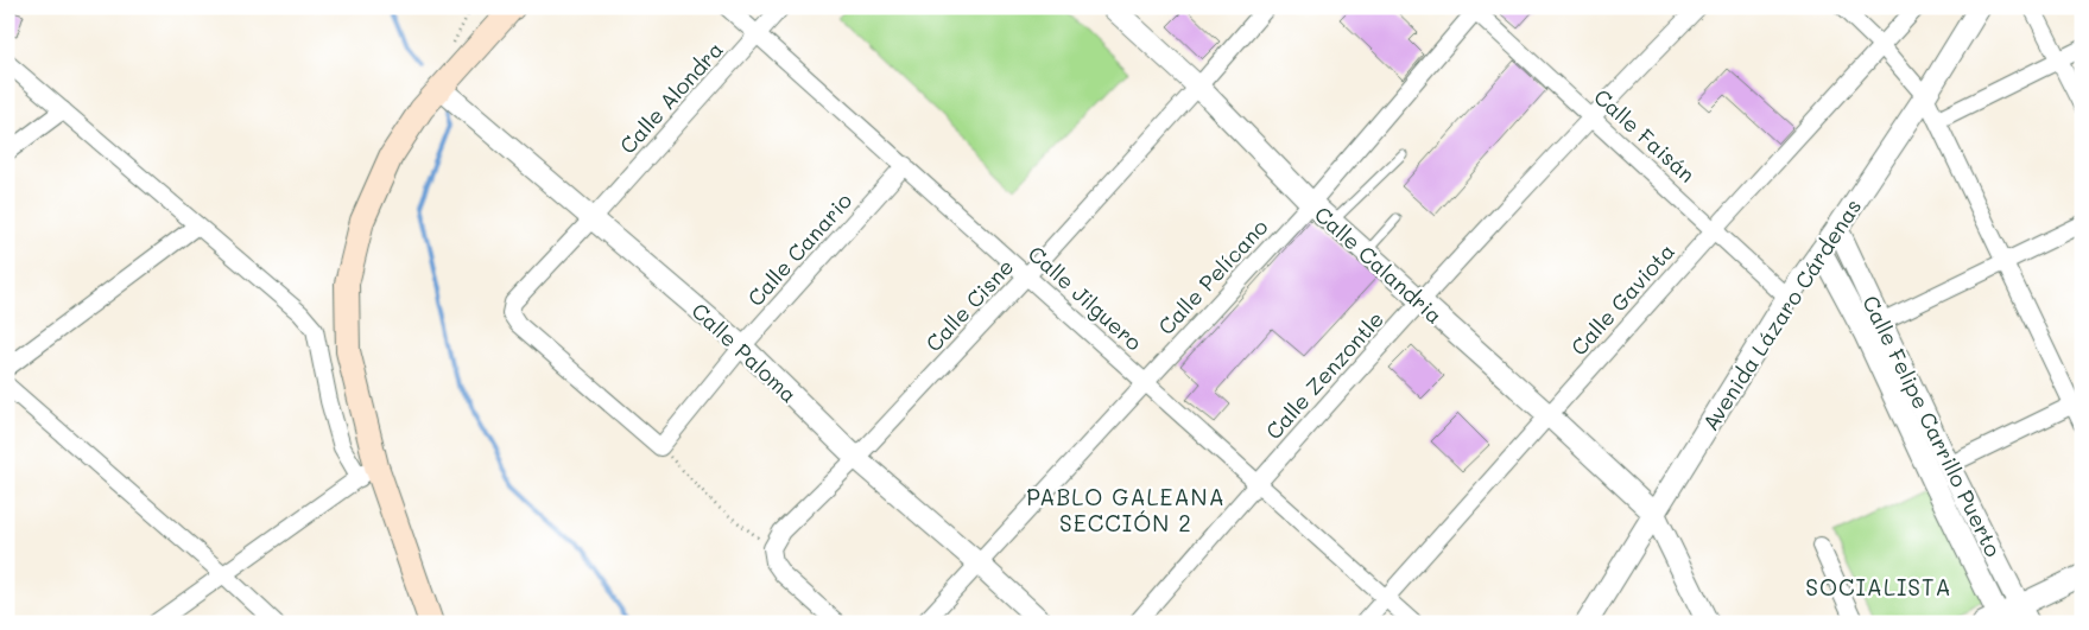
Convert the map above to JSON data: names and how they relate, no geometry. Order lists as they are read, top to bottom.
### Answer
{
  "streets": {
    "street": [
      "Calle Alondra",
      "Calle Faisán",
      "Calle Canario",
      "Calle Calandria",
      "Calle Pelícano",
      "Calle Jilguero",
      "Calle Gaviota",
      "Calle Cisne",
      "Avenida Lázaro Cárdenas",
      "Calle Paloma",
      "Calle Zenzontle",
      "Calle Felipe Carrillo Puerto"
    ]
  },
  "crossings": [
    ["Calle Alondra", "Calle Canario"],
    ["Calle Alondra", "Calle Jilguero"],
    ["Calle Alondra", "Calle Paloma"],
    ["Calle Faisán", "Calle Pelícano"],
    ["Calle Faisán", "Calle Gaviota"],
    ["Calle Faisán", "Avenida Lázaro Cárdenas"],
    ["Calle Faisán", "Calle Zenzontle"],
    ["Calle Canario", "Calle Jilguero"],
    ["Calle Canario", "Calle Paloma"],
    ["Calle Calandria", "Calle Pelícano"],
    ["Calle Calandria", "Calle Gaviota"],
    ["Calle Calandria", "Calle Cisne"],
    ["Calle Calandria", "Avenida Lázaro Cárdenas"],
    ["Calle Calandria", "Calle Zenzontle"],
    ["Calle Pelícano", "Calle Jilguero"],
    ["Calle Pelícano", "Calle Paloma"],
    ["Calle Jilguero", "Calle Gaviota"],
    ["Calle Jilguero", "Calle Cisne"],
    ["Calle Jilguero", "Calle Zenzontle"],
    ["Calle Cisne", "Calle Paloma"],
    ["Avenida Lázaro Cárdenas", "Calle Felipe Carrillo Puerto"]
  ],
  "districts": ["PABLO GALEANA SECCIÓN 2", "SOCIALISTA"]
}
